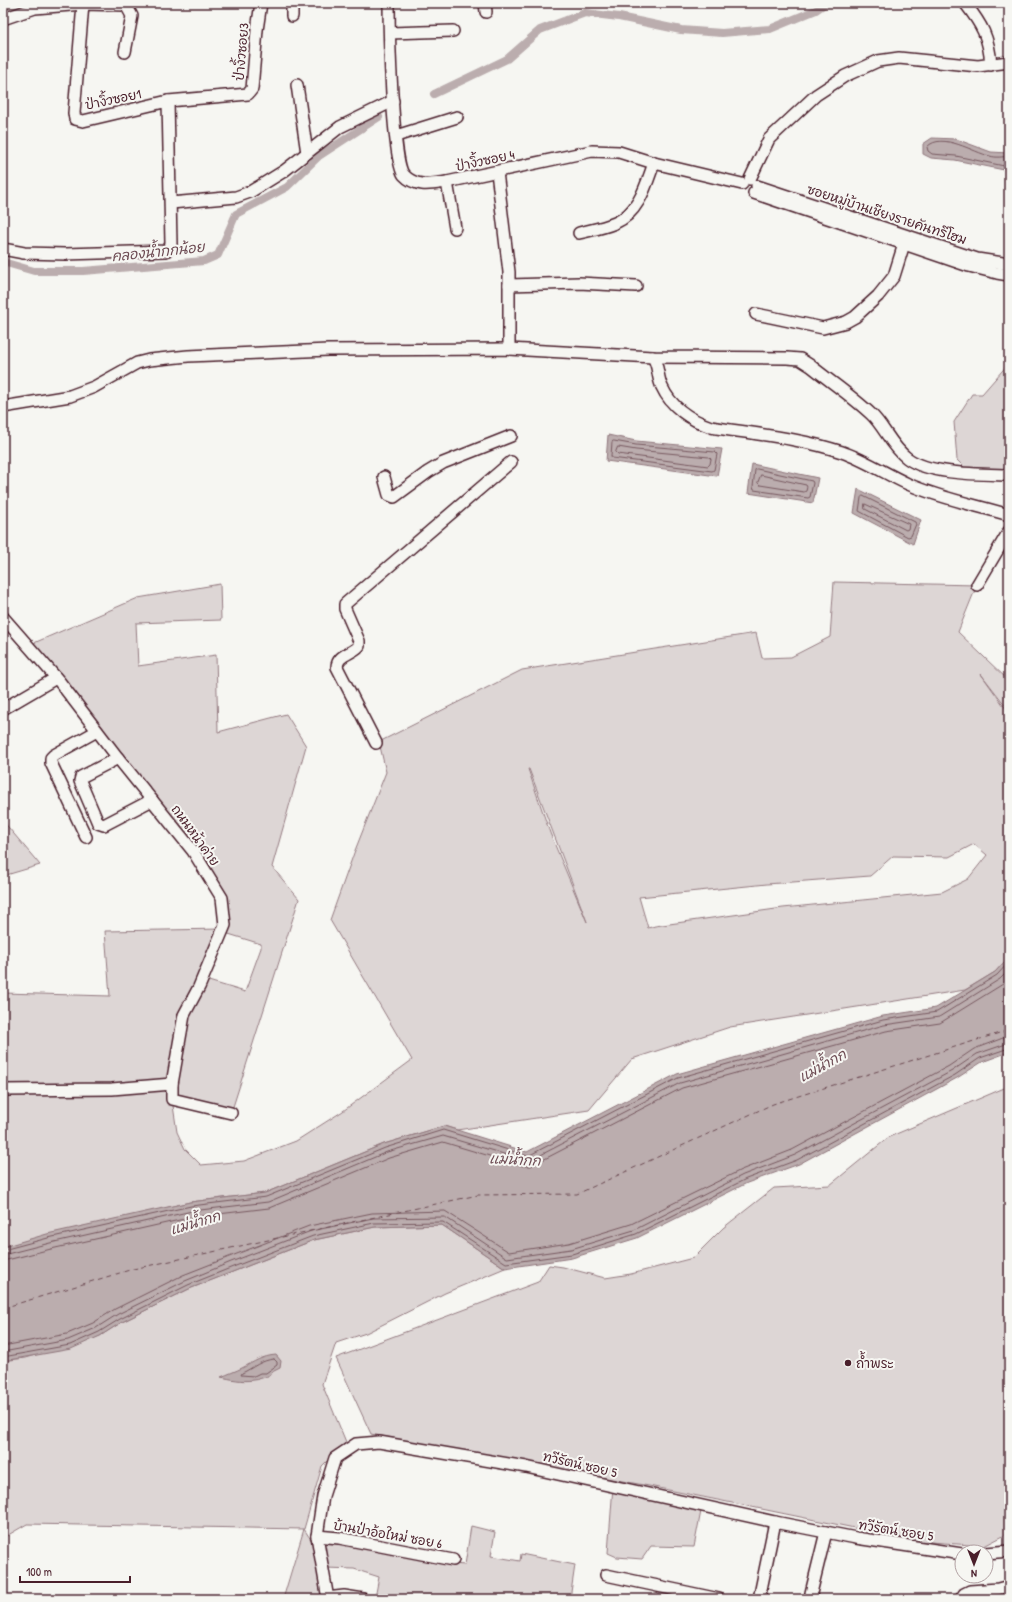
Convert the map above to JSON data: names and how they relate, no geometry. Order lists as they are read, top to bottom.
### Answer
{
  "streets": {
    "street": [
      "ป่างิ้วซอย3",
      "ป่างิ้วซอย1",
      "ป่างิ้วซอย 4",
      "ซอยหมู่บ้านเชียงรายคันทรีโฮม",
      "ถนนหน้าค่าย",
      "ทวีรัตน์ ซอย 5",
      "บ้านป่าอ้อใหม่ ซอย 6"
    ]
  },
  "crossings": [
    ["ป่างิ้วซอย3", "ป่างิ้วซอย1"],
    ["ป่างิ้วซอย 4", "ซอยหมู่บ้านเชียงรายคันทรีโฮม"],
    ["ทวีรัตน์ ซอย 5", "บ้านป่าอ้อใหม่ ซอย 6"]
  ],
  "water": ["คลองน้ำกกน้อย", "แม่น้ำกก"],
  "places": ["ถ้ำพระ"],
  "scale_bar": "100 m",
  "north": "bottom"
}
